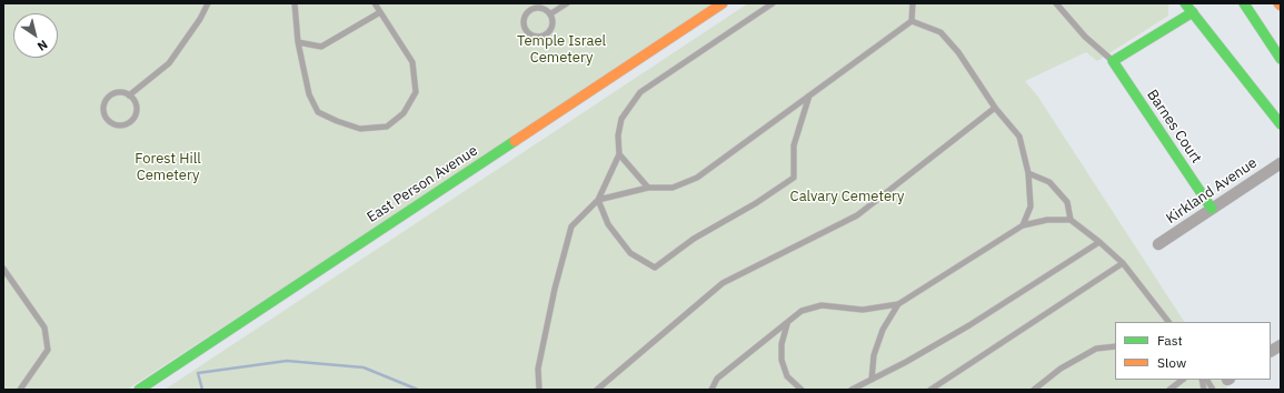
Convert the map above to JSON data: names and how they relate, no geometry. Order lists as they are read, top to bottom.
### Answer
{
  "streets": {
    "main road": ["Barnes Court", "East Person Avenue"],
    "street": ["Kirkland Avenue"]
  },
  "crossings": [
    ["Barnes Court", "Kirkland Avenue"]
  ],
  "parks": ["Temple Israel Cemetery", "Forest Hill Cemetery", "Calvary Cemetery"],
  "legend": ["Fast", "Slow"],
  "north": "bottom right"
}
